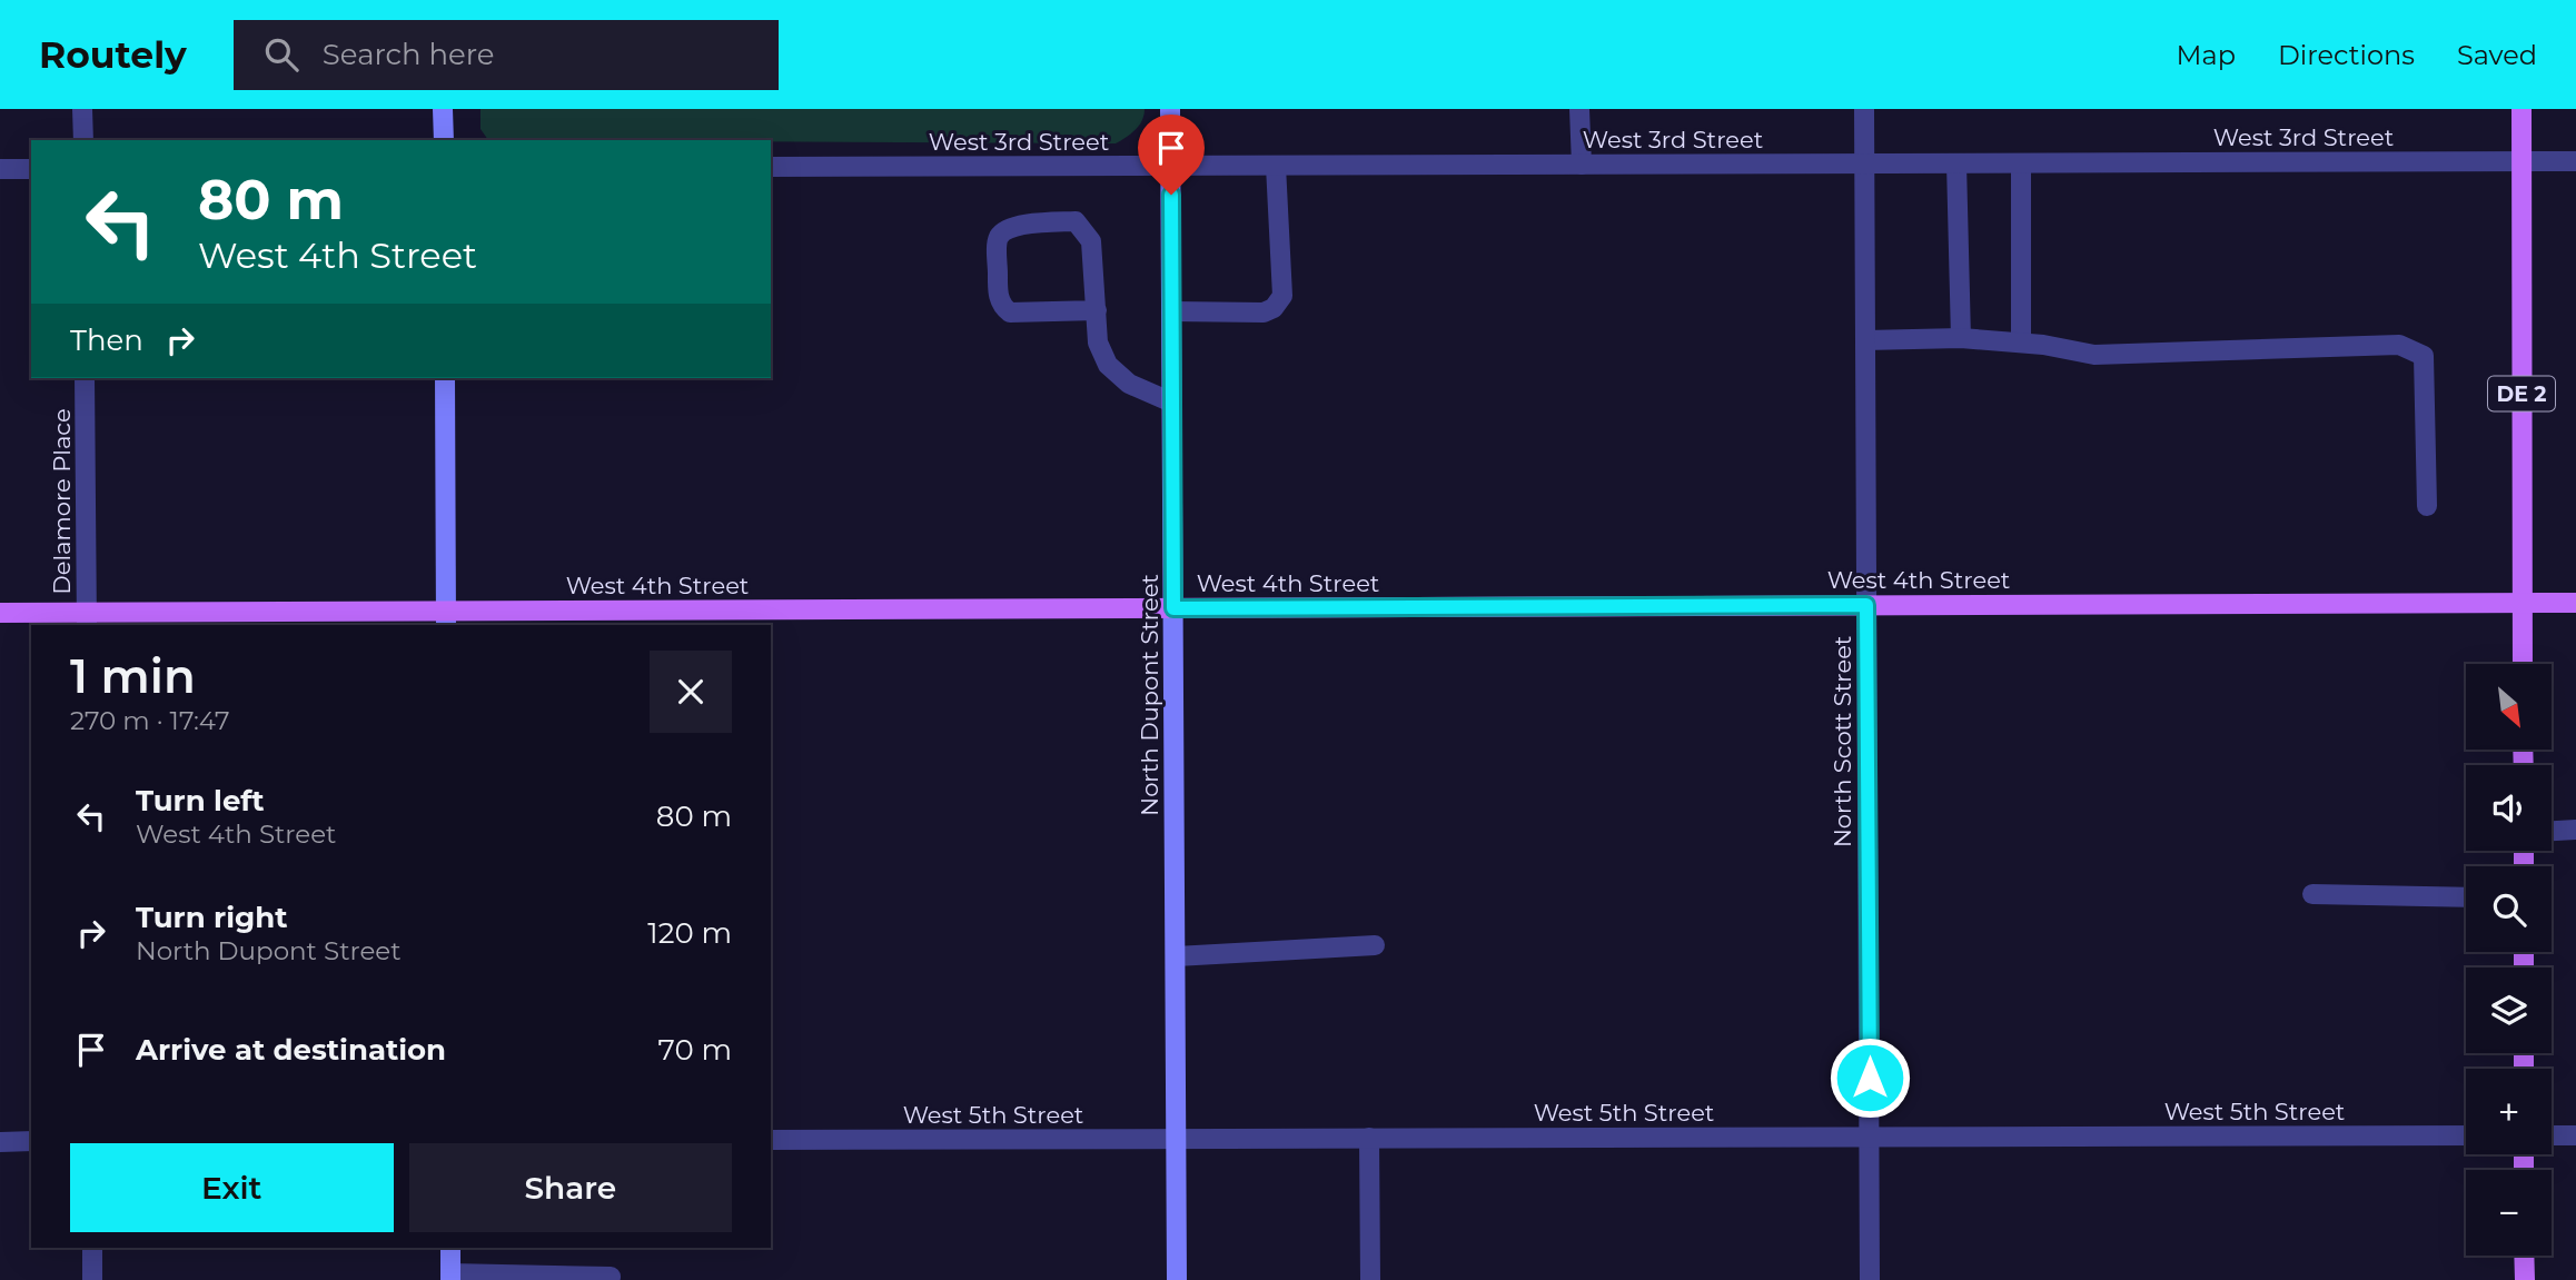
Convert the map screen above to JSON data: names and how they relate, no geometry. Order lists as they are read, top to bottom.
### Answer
{
  "streets": {
    "main road": ["DE 2", "West 4th Street"],
    "street": [
      "West 3rd Street",
      "Delamore Place",
      "North Dupont Street",
      "North Scott Street",
      "West 5th Street"
    ]
  },
  "crossings": [
    ["West 3rd Street", "DE 2"],
    ["West 3rd Street", "North Dupont Street"],
    ["West 3rd Street", "North Scott Street"],
    ["DE 2", "West 4th Street"],
    ["Delamore Place", "West 4th Street"],
    ["West 4th Street", "North Dupont Street"],
    ["West 4th Street", "North Scott Street"],
    ["North Dupont Street", "West 5th Street"],
    ["North Scott Street", "West 5th Street"]
  ],
  "north": "bottom right",
  "page": {
    "header": "Routely",
    "search": "Search here",
    "nav": ["Map", "Directions", "Saved"],
    "turn": ["80 m", "West 4th Street"],
    "then": "Then",
    "heading": ["1 min", "270 m · 17:47"],
    "map_buttons": ["+", "−"],
    "list": [
      {
        "name": "Turn left",
        "note": "West 4th Street",
        "value": "80 m"
      },
      {
        "name": "Turn right",
        "note": "North Dupont Street",
        "value": "120 m"
      },
      {
        "name": "Arrive at destination",
        "value": "70 m"
      }
    ],
    "buttons": ["Exit", "Share"]
  }
}
